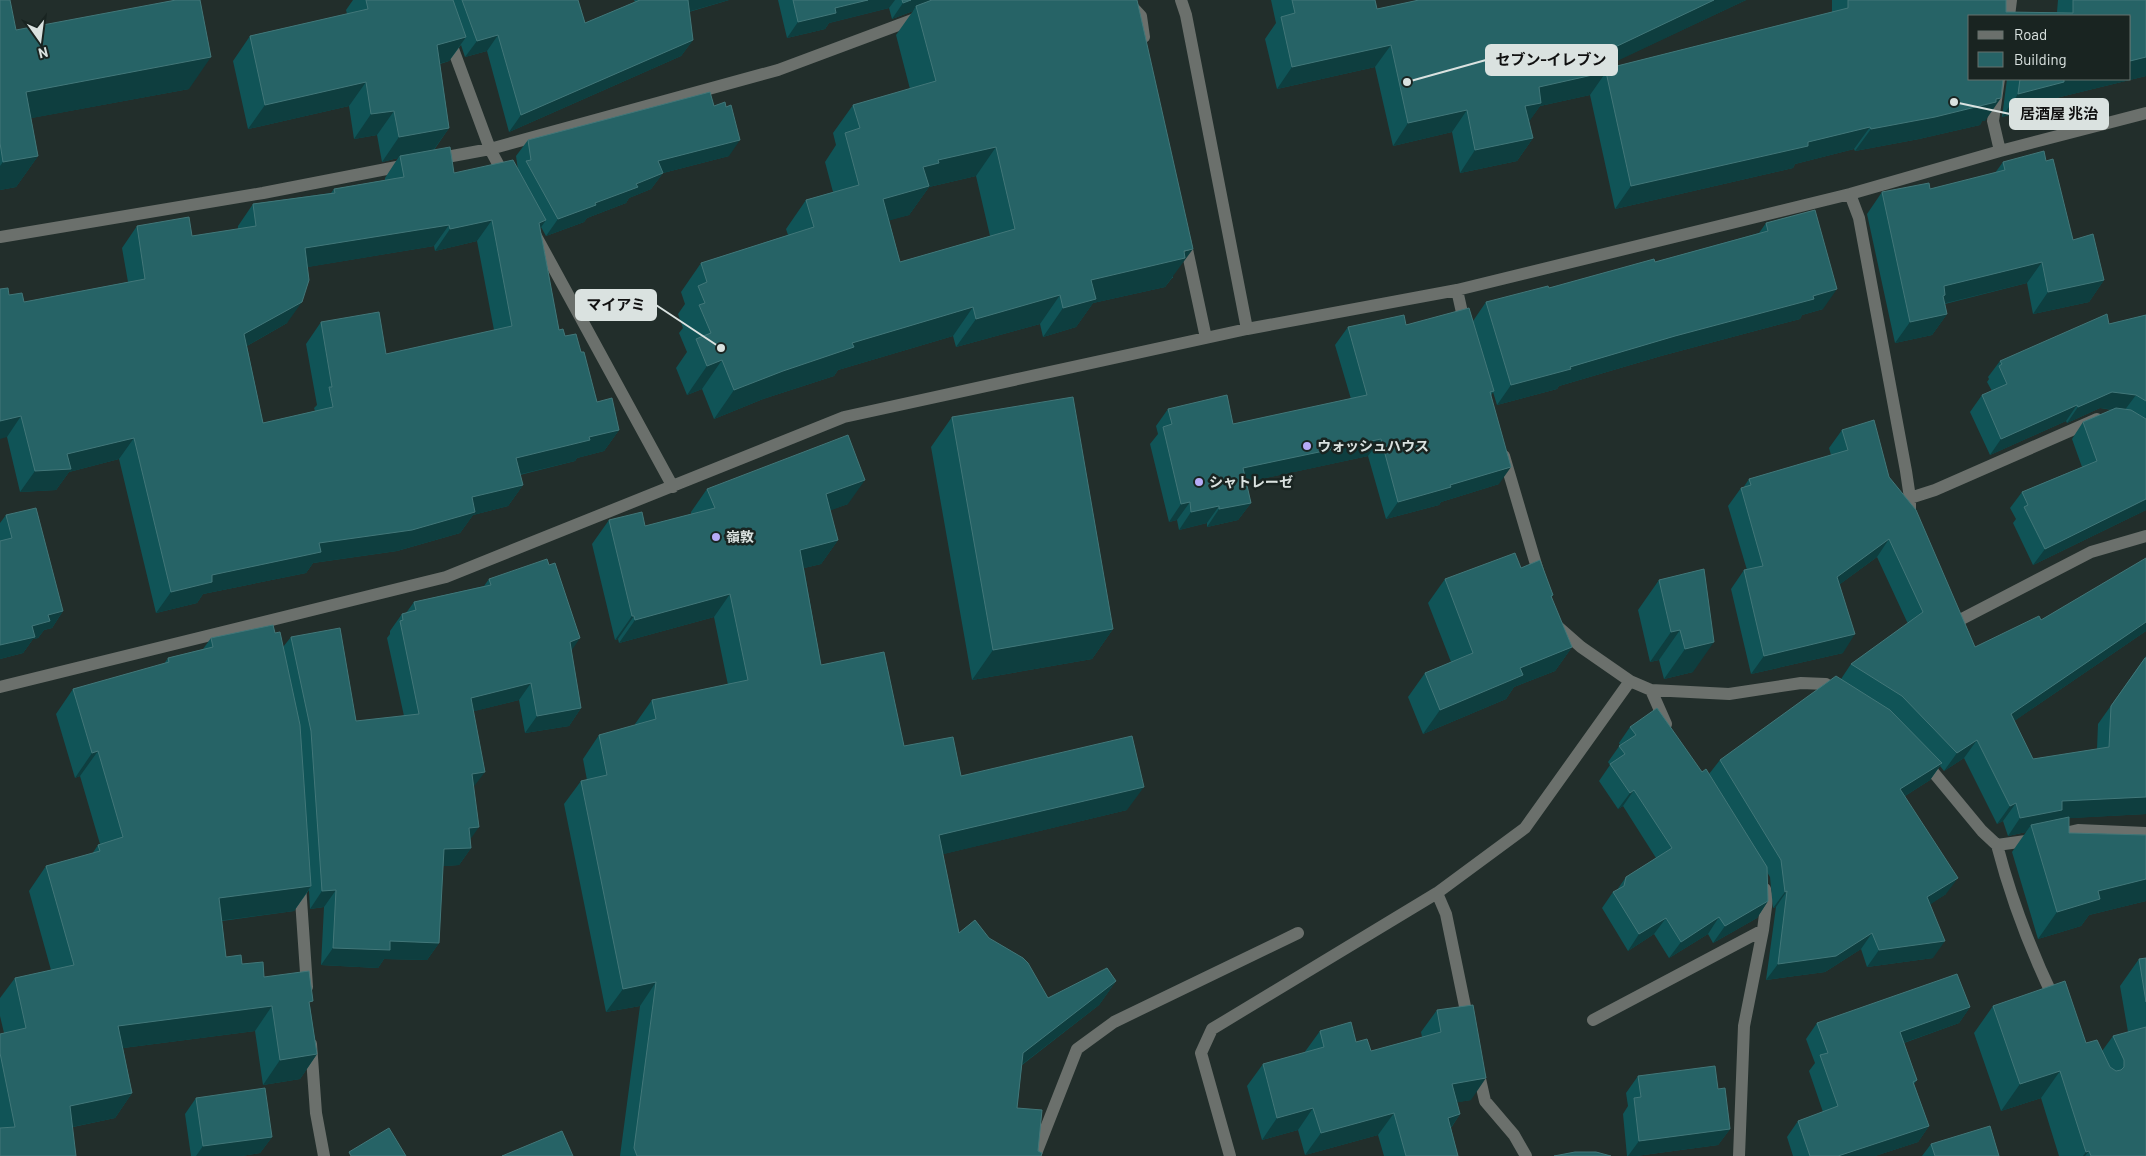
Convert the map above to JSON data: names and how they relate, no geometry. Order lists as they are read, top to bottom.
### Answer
{
  "places": [
    "セブン-イレブン",
    "居酒屋 兆治",
    "マイアミ",
    "ウォッシュハウス",
    "シャトレーゼ",
    "嶺敦"
  ],
  "legend": ["Road", "Building"],
  "north": "bottom"
}
